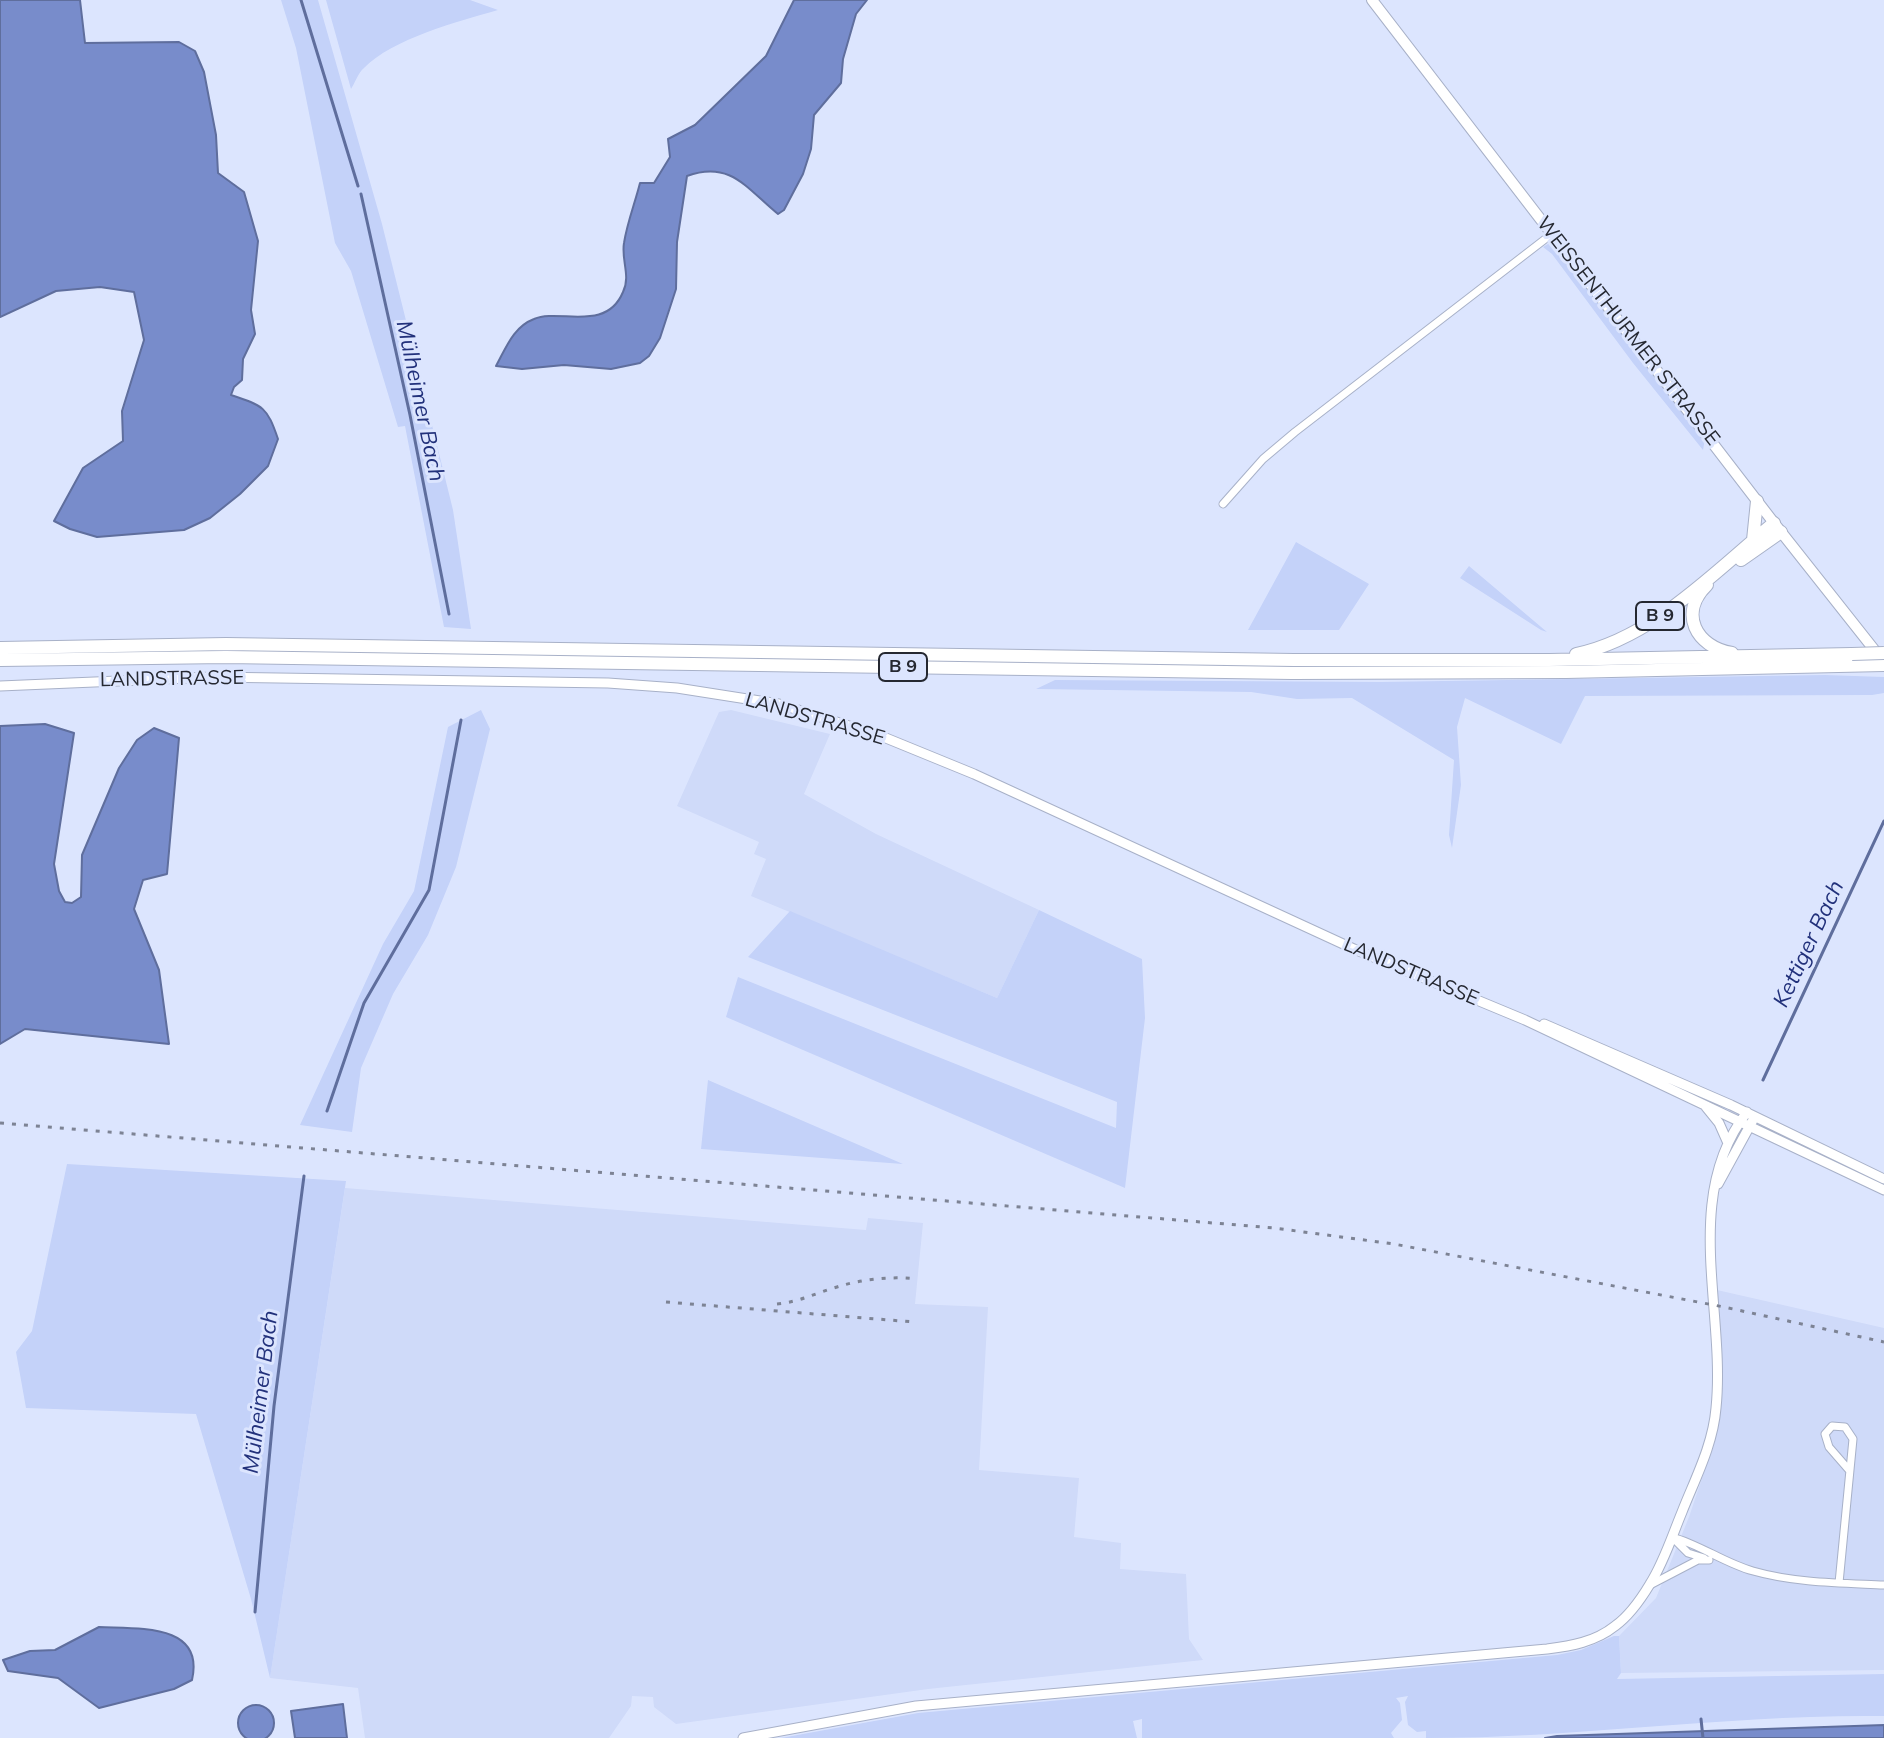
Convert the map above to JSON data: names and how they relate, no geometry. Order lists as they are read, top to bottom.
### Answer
{
  "streets": {
    "highway": ["B 9"],
    "main road": ["WEISSENTHURMER STRASSE"],
    "street": ["LANDSTRASSE"]
  },
  "crossings": [
    ["WEISSENTHURMER STRASSE", "B 9"]
  ],
  "water": ["Mülheimer Bach", "Kettiger Bach"]
}
